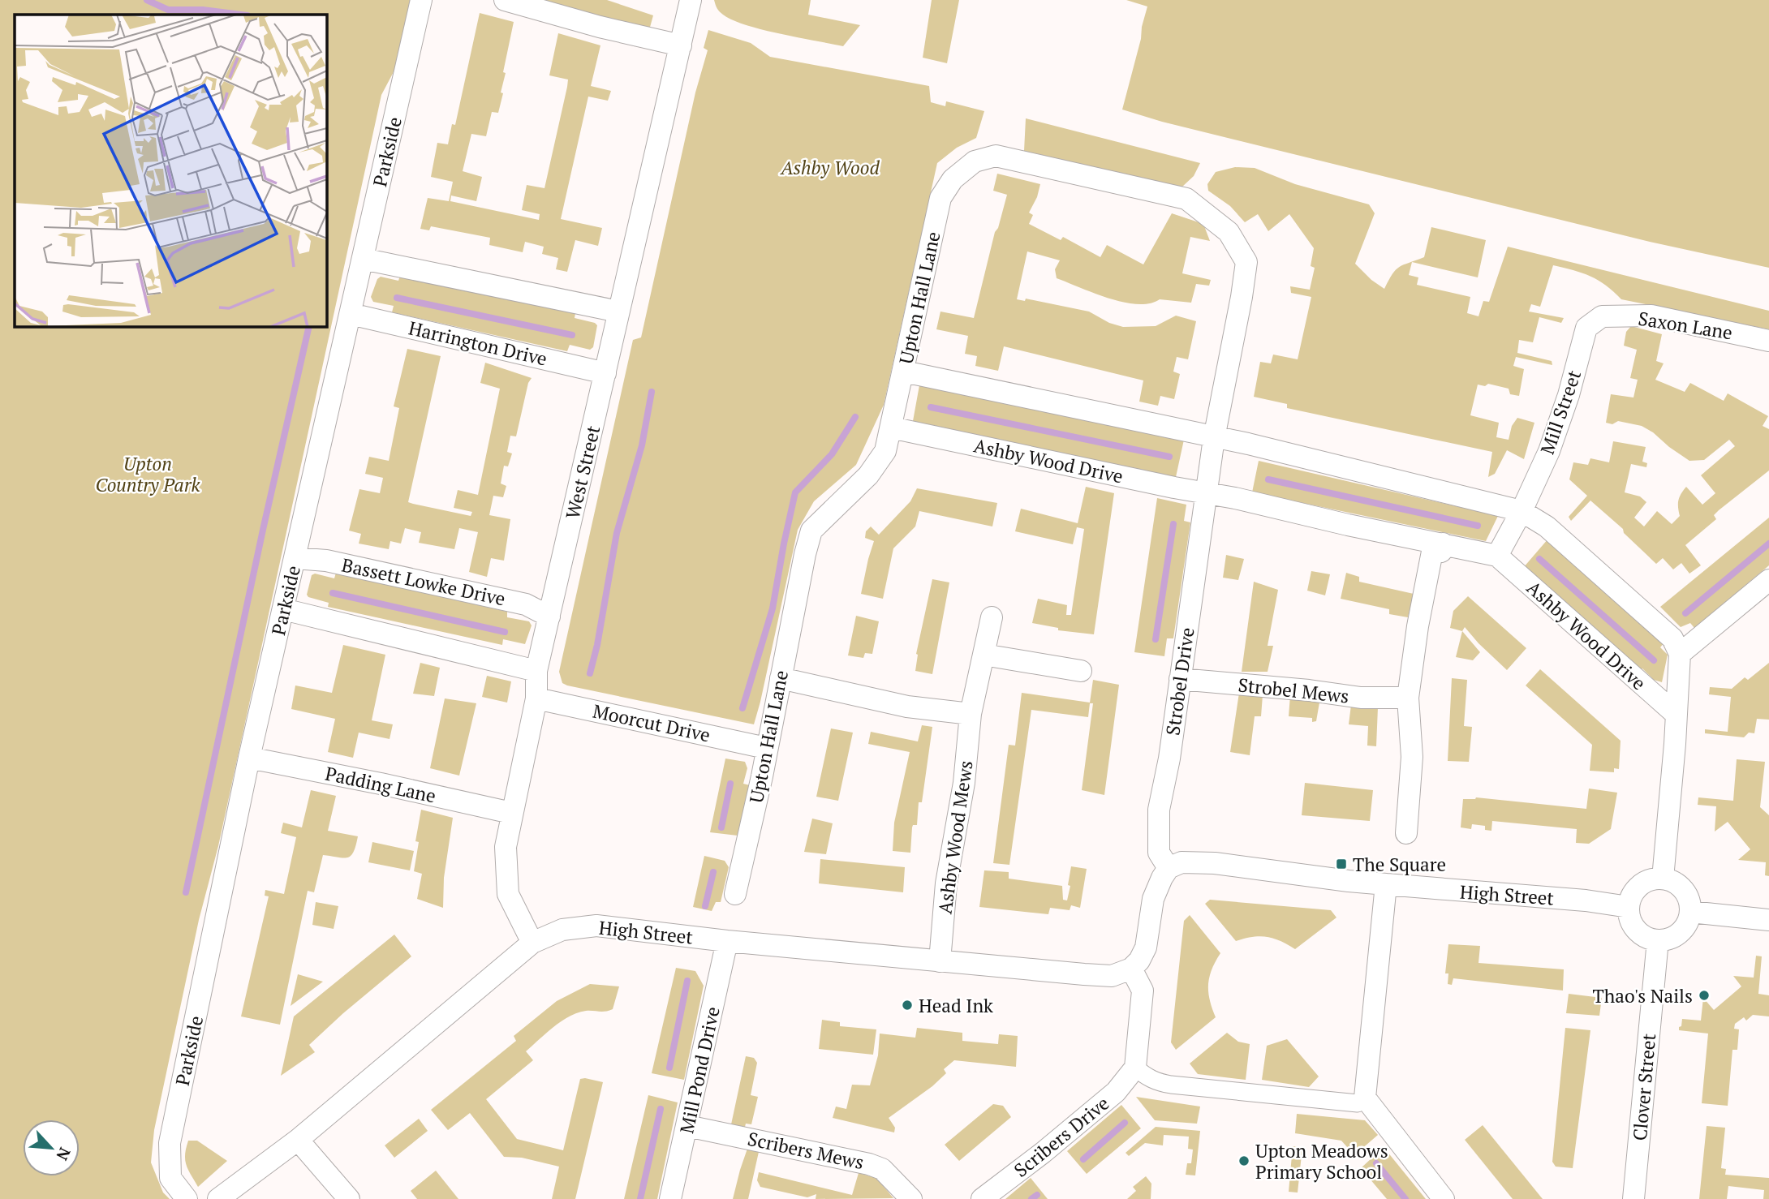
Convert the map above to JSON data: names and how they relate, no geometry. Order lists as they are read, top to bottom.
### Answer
{
  "streets": {
    "street": [
      "Parkside",
      "Upton Hall Lane",
      "Saxon Lane",
      "Harrington Drive",
      "Mill Street",
      "Ashby Wood Drive",
      "West Street",
      "Bassett Lowke Drive",
      "Strobel Drive",
      "Strobel Mews",
      "Moorcut Drive",
      "Padding Lane",
      "Ashby Wood Mews",
      "High Street",
      "Mill Pond Drive",
      "Clover Street",
      "Scribers Drive",
      "Scribers Mews"
    ]
  },
  "crossings": [
    ["Parkside", "Harrington Drive"],
    ["Parkside", "Bassett Lowke Drive"],
    ["Parkside", "Padding Lane"],
    ["Upton Hall Lane", "Ashby Wood Drive"],
    ["Upton Hall Lane", "Moorcut Drive"],
    ["Saxon Lane", "Mill Street"],
    ["Harrington Drive", "West Street"],
    ["Ashby Wood Drive", "Strobel Drive"],
    ["West Street", "Bassett Lowke Drive"],
    ["West Street", "Moorcut Drive"],
    ["West Street", "Padding Lane"],
    ["West Street", "High Street"],
    ["Strobel Drive", "Strobel Mews"],
    ["Ashby Wood Mews", "High Street"],
    ["High Street", "Mill Pond Drive"],
    ["High Street", "Clover Street"],
    ["Mill Pond Drive", "Scribers Mews"]
  ],
  "parks": ["Ashby Wood", "Upton Country Park"],
  "places": {
    "transit": ["The Square"],
    "other": ["Thao's Nails", "Head Ink", "Upton Meadows Primary School"]
  },
  "north": "bottom right"
}
